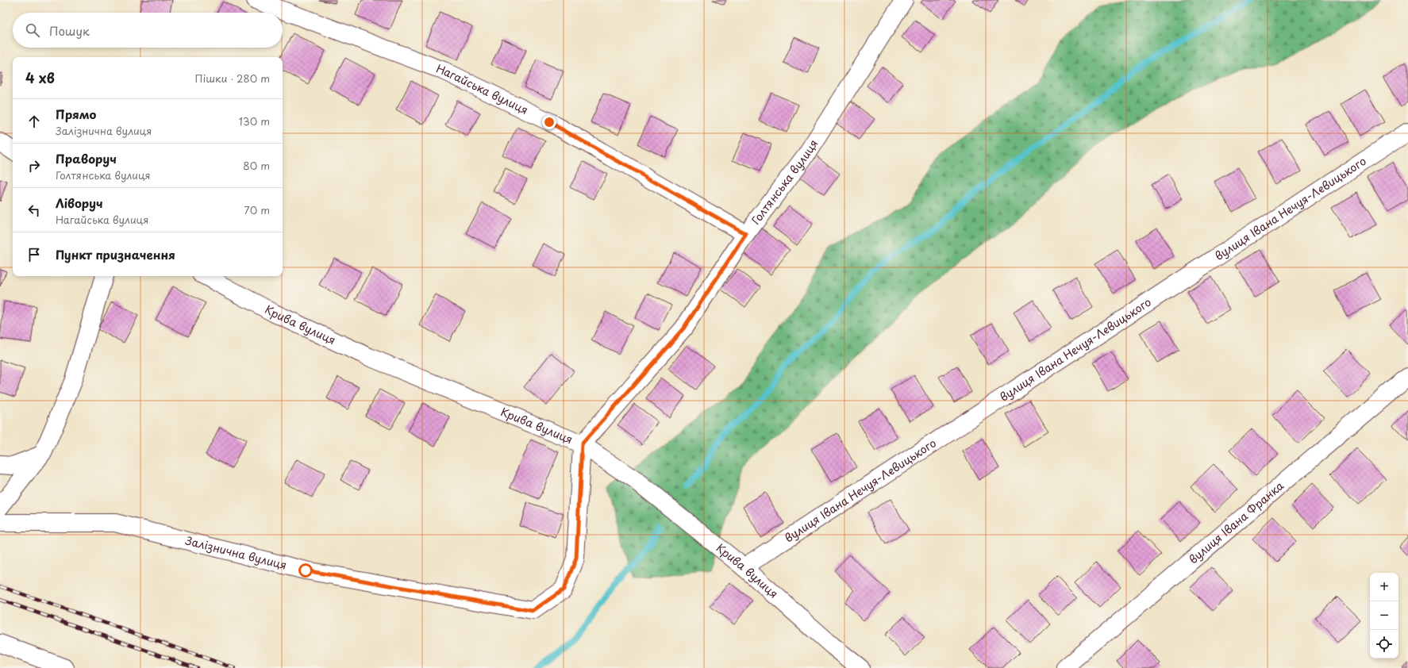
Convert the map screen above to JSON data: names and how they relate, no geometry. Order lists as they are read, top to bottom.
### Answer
{
  "streets": {
    "street": [
      "Нагайська вулиця",
      "Голтянська вулиця",
      "вулиця Івана Нечуя-Левицького",
      "Крива вулиця",
      "вулиця Івана Франка",
      "Залізнична вулиця"
    ]
  },
  "crossings": [
    ["Нагайська вулиця", "Голтянська вулиця"],
    ["Голтянська вулиця", "Крива вулиця"],
    ["Голтянська вулиця", "Залізнична вулиця"],
    ["вулиця Івана Нечуя-Левицького", "Крива вулиця"],
    ["Крива вулиця", "Залізнична вулиця"]
  ],
  "page": {
    "search": "Пошук",
    "heading": ["4 хв", "Пішки · 280 m"],
    "list": [
      ["Прямо", "Залізнична вулиця", "130 m"],
      ["Праворуч", "Голтянська вулиця", "80 m"],
      ["Ліворуч", "Нагайська вулиця", "70 m"],
      "Пункт призначення"
    ],
    "map_buttons": ["+", "−"]
  }
}
